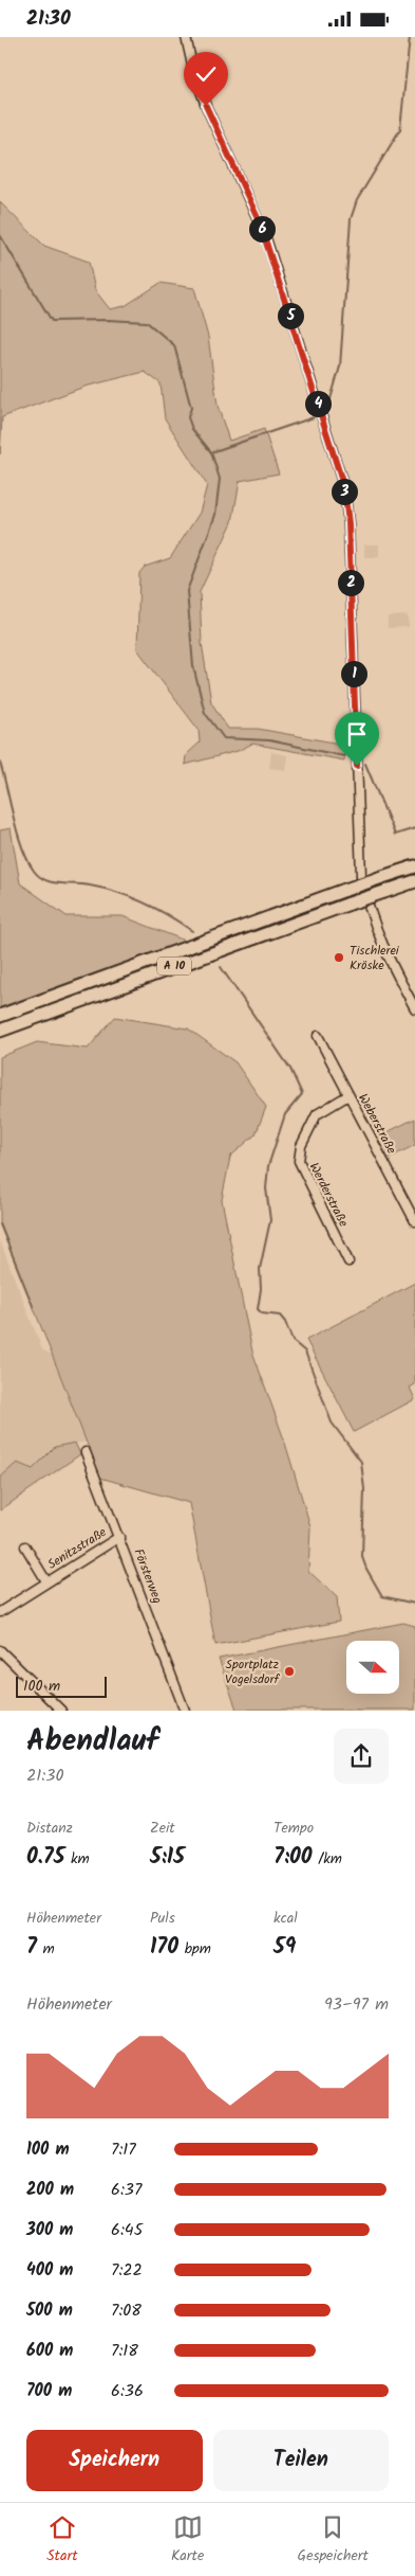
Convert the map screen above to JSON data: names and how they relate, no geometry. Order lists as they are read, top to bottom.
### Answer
{
  "streets": {
    "highway": ["A 10"],
    "street": [
      "Weberstraße",
      "Werderstraße",
      "Senitzstraße",
      "Försterweg"
    ]
  },
  "crossings": [
    ["Weberstraße", "Werderstraße"],
    ["Senitzstraße", "Försterweg"]
  ],
  "places": ["Tischlerei Kröske", "Sportplatz Vogelsdorf"],
  "scale_bar": "100 m",
  "north": "right",
  "page": {
    "status": "21:30",
    "pins": [
      "6",
      "5",
      "4",
      "3",
      "2",
      "1"
    ],
    "scale": "100 m",
    "heading": ["Abendlauf", "21:30"],
    "stats": [
      ["Distanz", "0.75 km"],
      ["Zeit", "5:15"],
      ["Tempo", "7:00 /km"],
      ["Höhenmeter", "7 m"],
      ["Puls", "170 bpm"],
      ["kcal", "59"]
    ],
    "chart": ["Höhenmeter", "93–97 m"],
    "list": [
      {
        "name": "100 m",
        "note": "7:17"
      },
      {
        "name": "200 m",
        "note": "6:37"
      },
      {
        "name": "300 m",
        "note": "6:45"
      },
      {
        "name": "400 m",
        "note": "7:22"
      },
      {
        "name": "500 m",
        "note": "7:08"
      },
      {
        "name": "600 m",
        "note": "7:18"
      },
      {
        "name": "700 m",
        "note": "6:36"
      }
    ],
    "buttons": ["Speichern", "Teilen"],
    "tabs": ["Start", "Karte", "Gespeichert"]
  }
}
